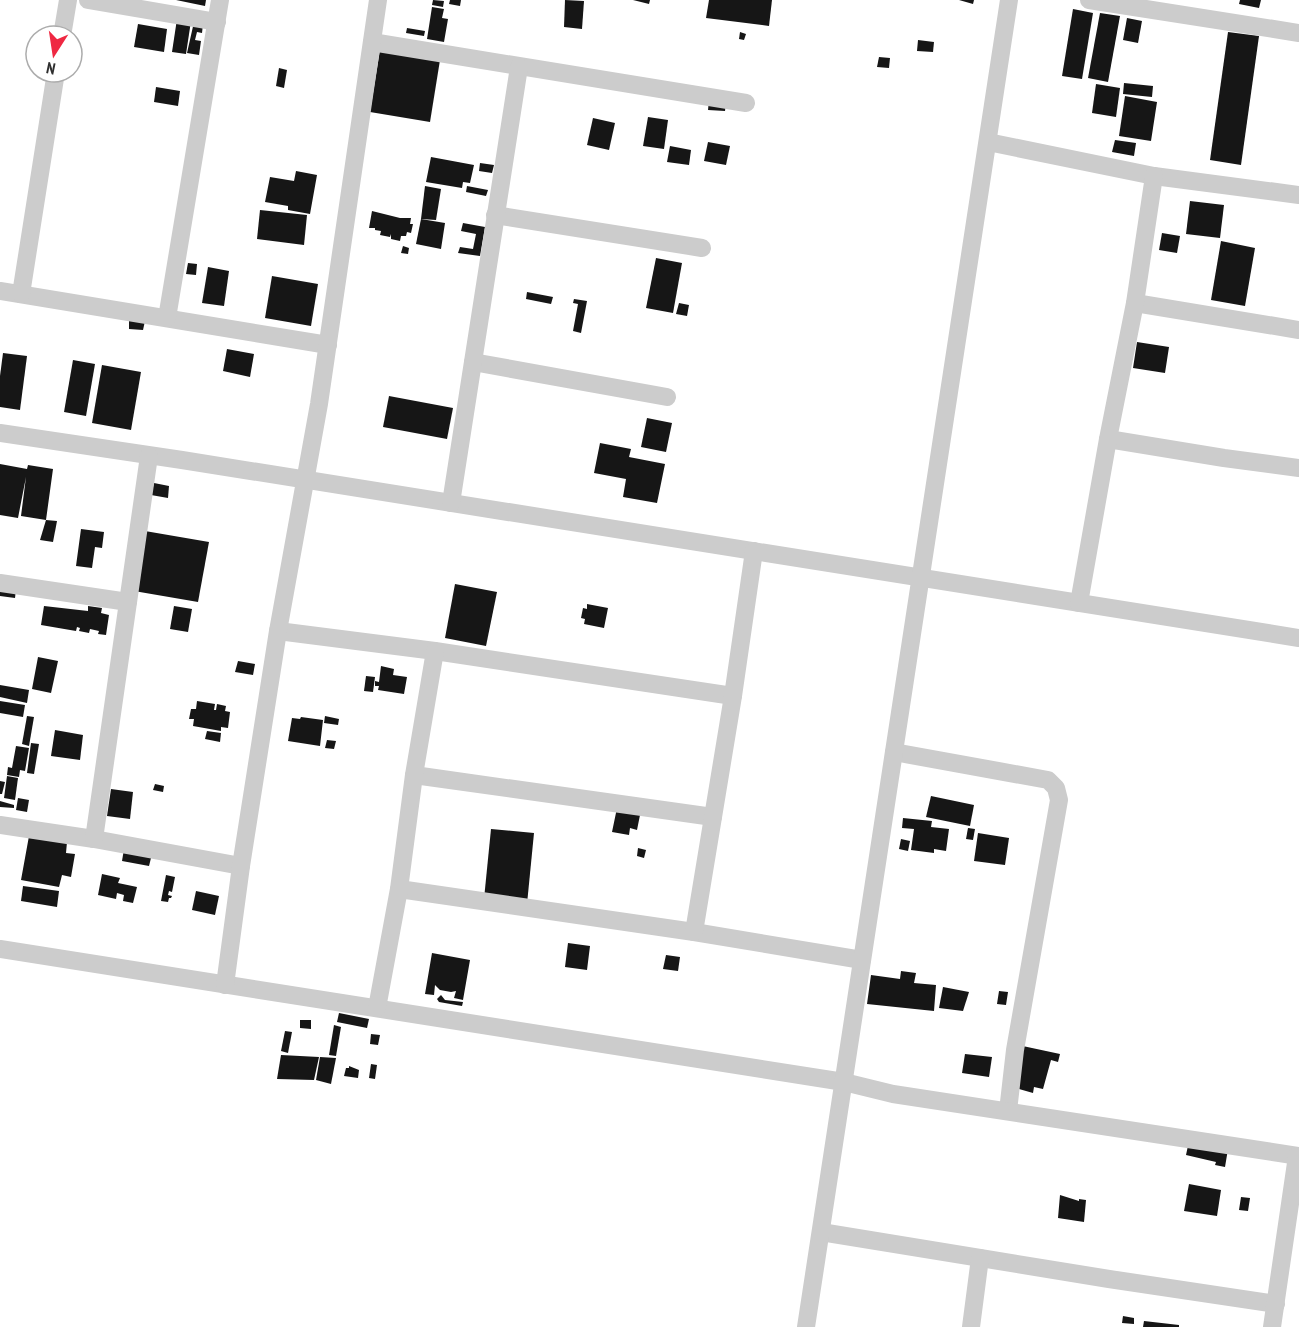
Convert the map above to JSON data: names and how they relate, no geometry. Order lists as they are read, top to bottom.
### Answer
{
  "north": "bottom"
}
